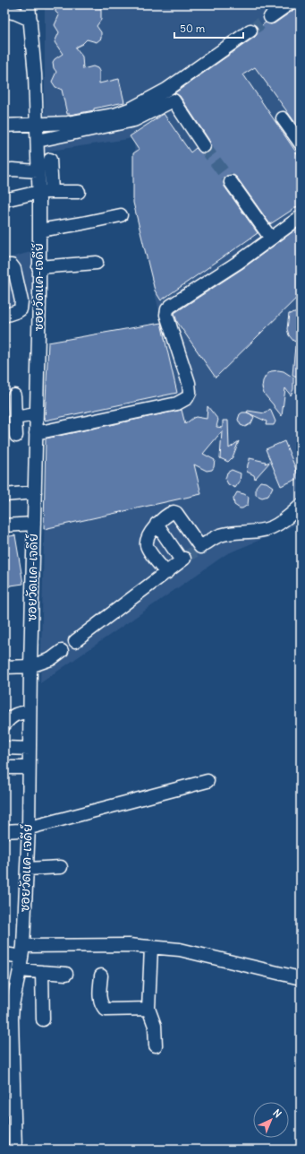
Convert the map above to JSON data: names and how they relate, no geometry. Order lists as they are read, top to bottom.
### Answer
{
  "streets": {
    "street": ["ซอยวัดแค-เจดีย์"]
  },
  "scale_bar": "50 m",
  "north": "top right"
}
